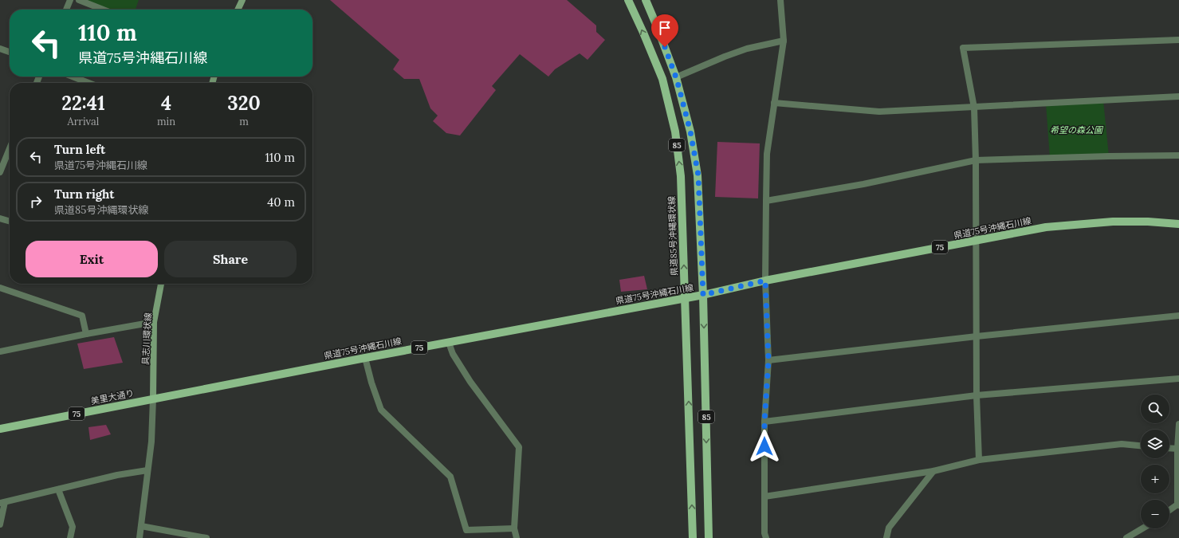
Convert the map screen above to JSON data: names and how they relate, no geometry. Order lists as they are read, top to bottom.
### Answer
{
  "streets": {
    "main road": [
      "85",
      "県道75号沖縄石川線",
      "県道85号沖縄環状線",
      "75",
      "具志川環状線",
      "美里大通り"
    ]
  },
  "crossings": [
    ["85", "県道75号沖縄石川線"],
    ["県道75号沖縄石川線", "県道85号沖縄環状線"],
    ["県道75号沖縄石川線", "具志川環状線"],
    ["県道75号沖縄石川線", "美里大通り"],
    ["具志川環状線", "美里大通り"]
  ],
  "parks": ["希望の森公園"],
  "page": {
    "turn": ["110 m", "県道75号沖縄石川線"],
    "eta": [
      "22:41",
      "Arrival",
      "4",
      "min",
      "320",
      "m"
    ],
    "list": [
      {
        "name": "Turn left",
        "note": "県道75号沖縄石川線",
        "value": "110 m"
      },
      {
        "name": "Turn right",
        "note": "県道85号沖縄環状線",
        "value": "40 m"
      }
    ],
    "buttons": ["Exit", "Share"],
    "map_buttons": ["+", "−"]
  }
}
